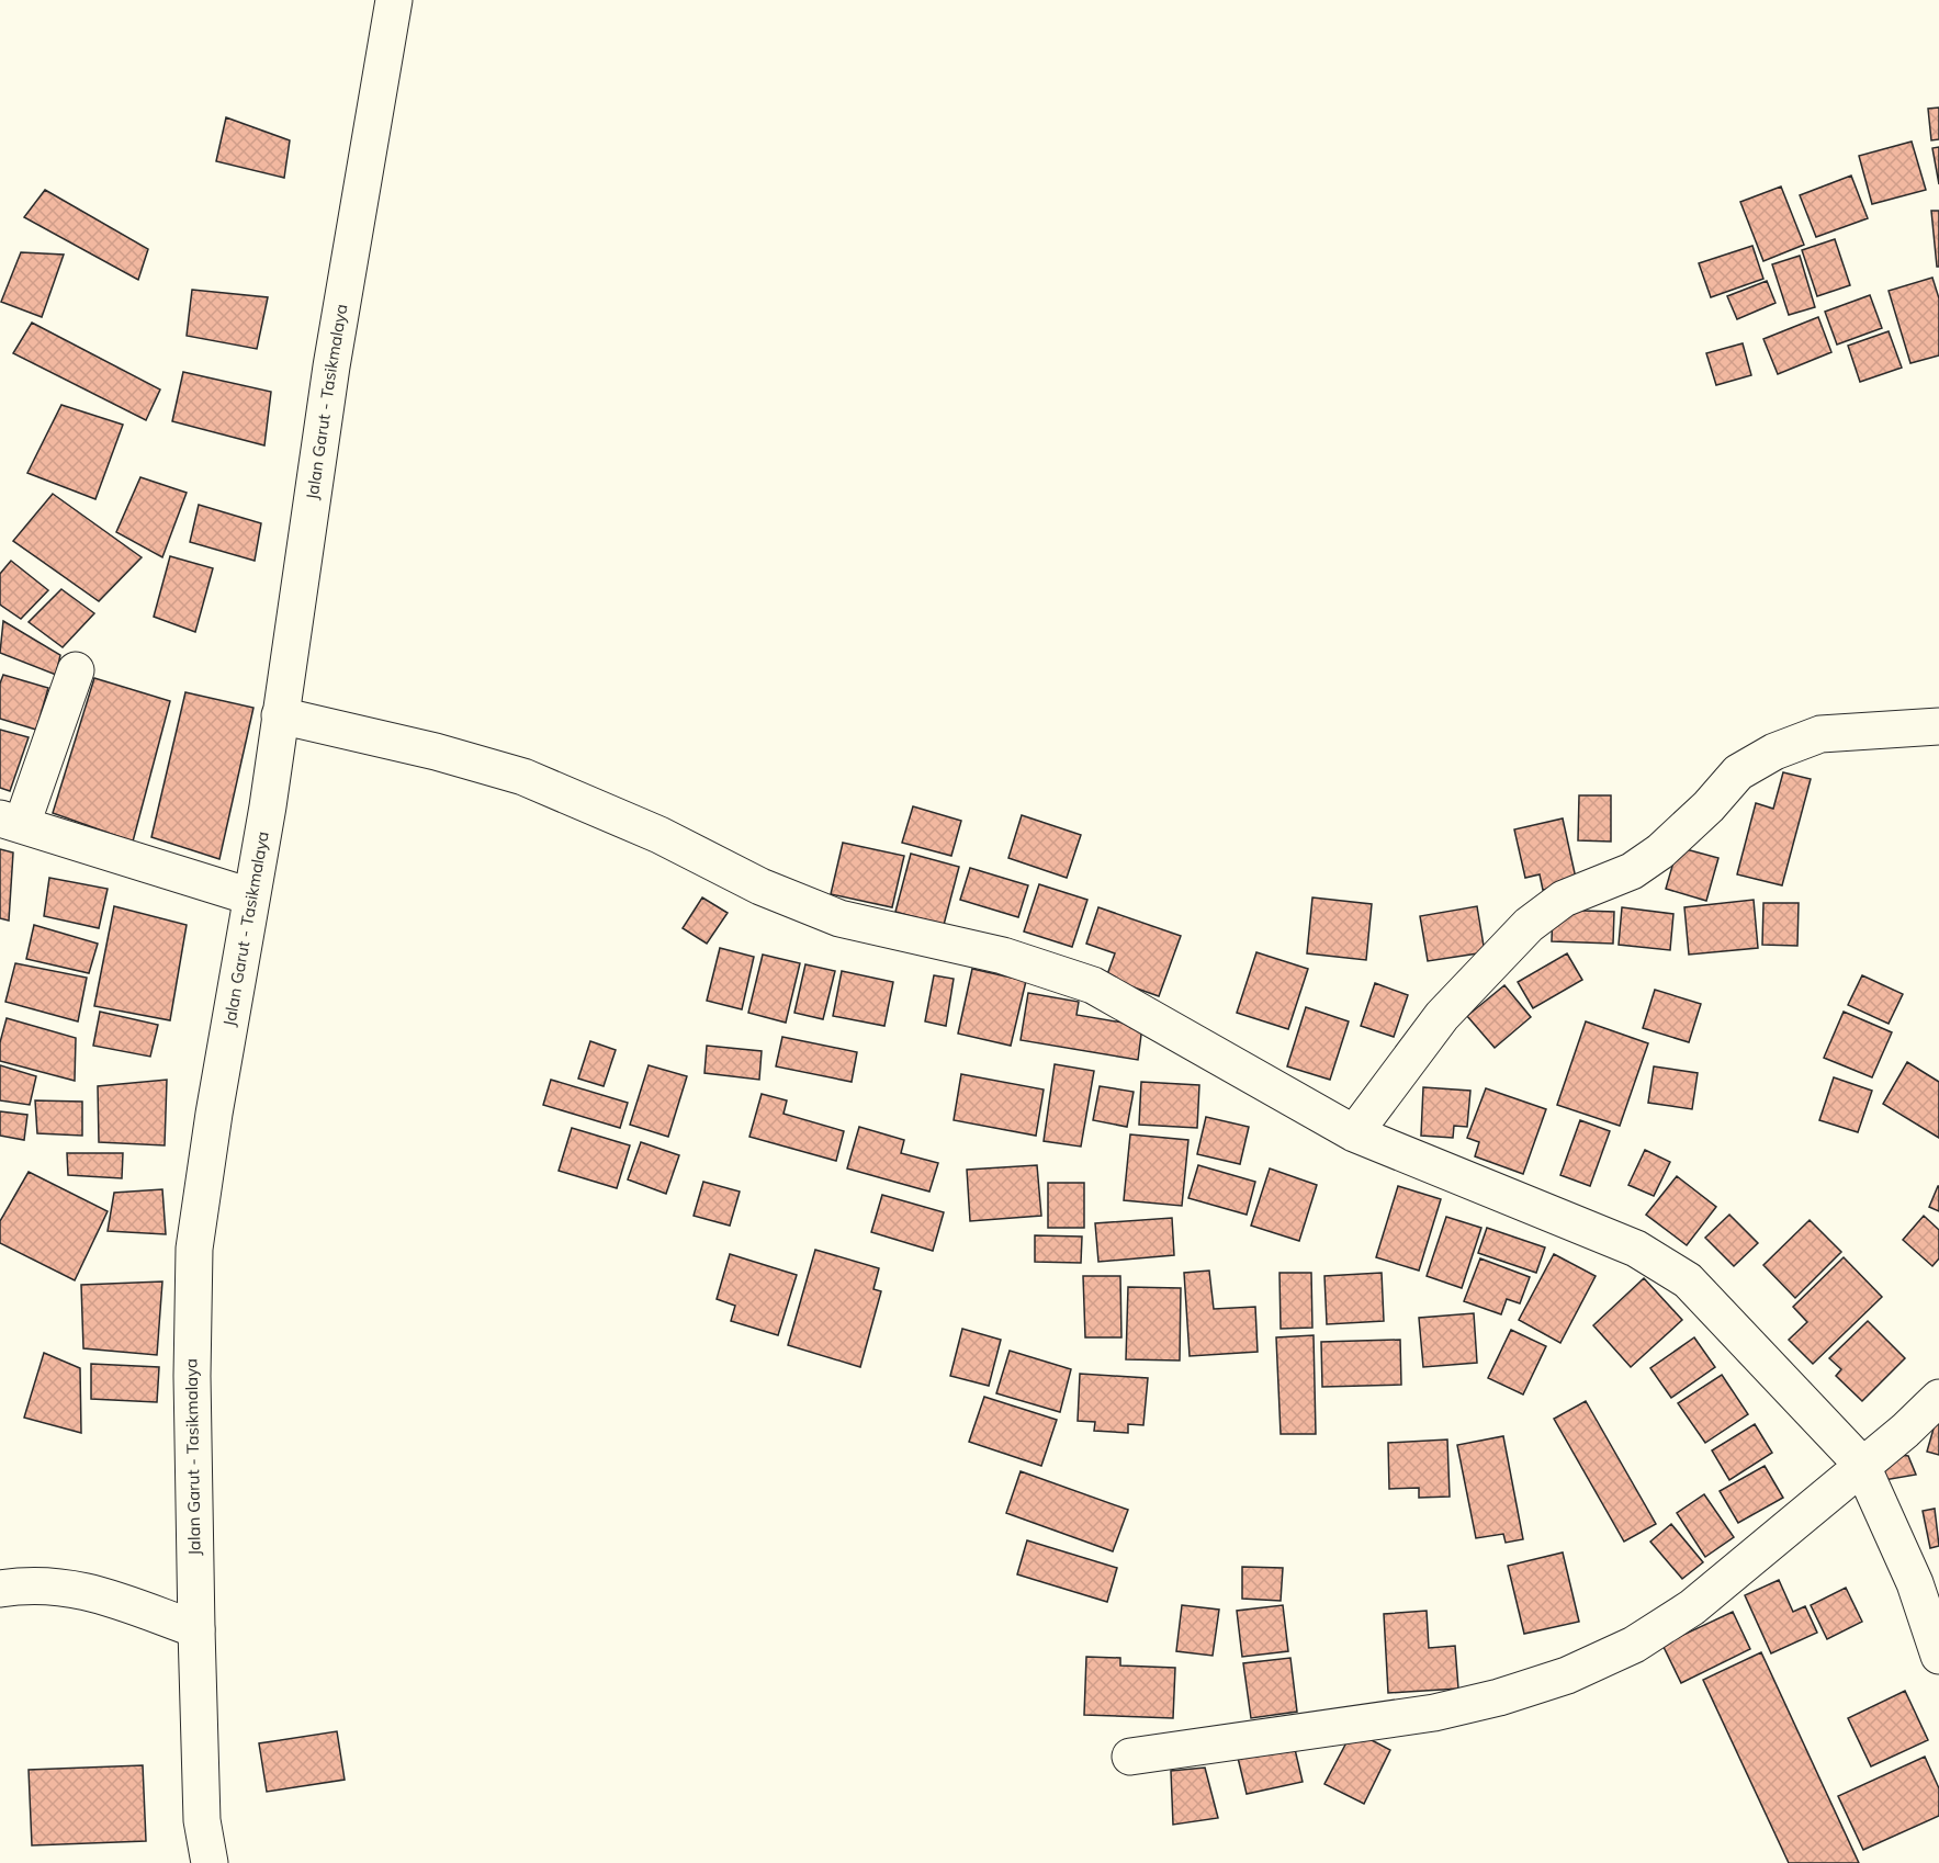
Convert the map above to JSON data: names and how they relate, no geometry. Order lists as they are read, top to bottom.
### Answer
{
  "streets": {
    "street": ["Jalan Garut - Tasikmalaya"]
  }
}
